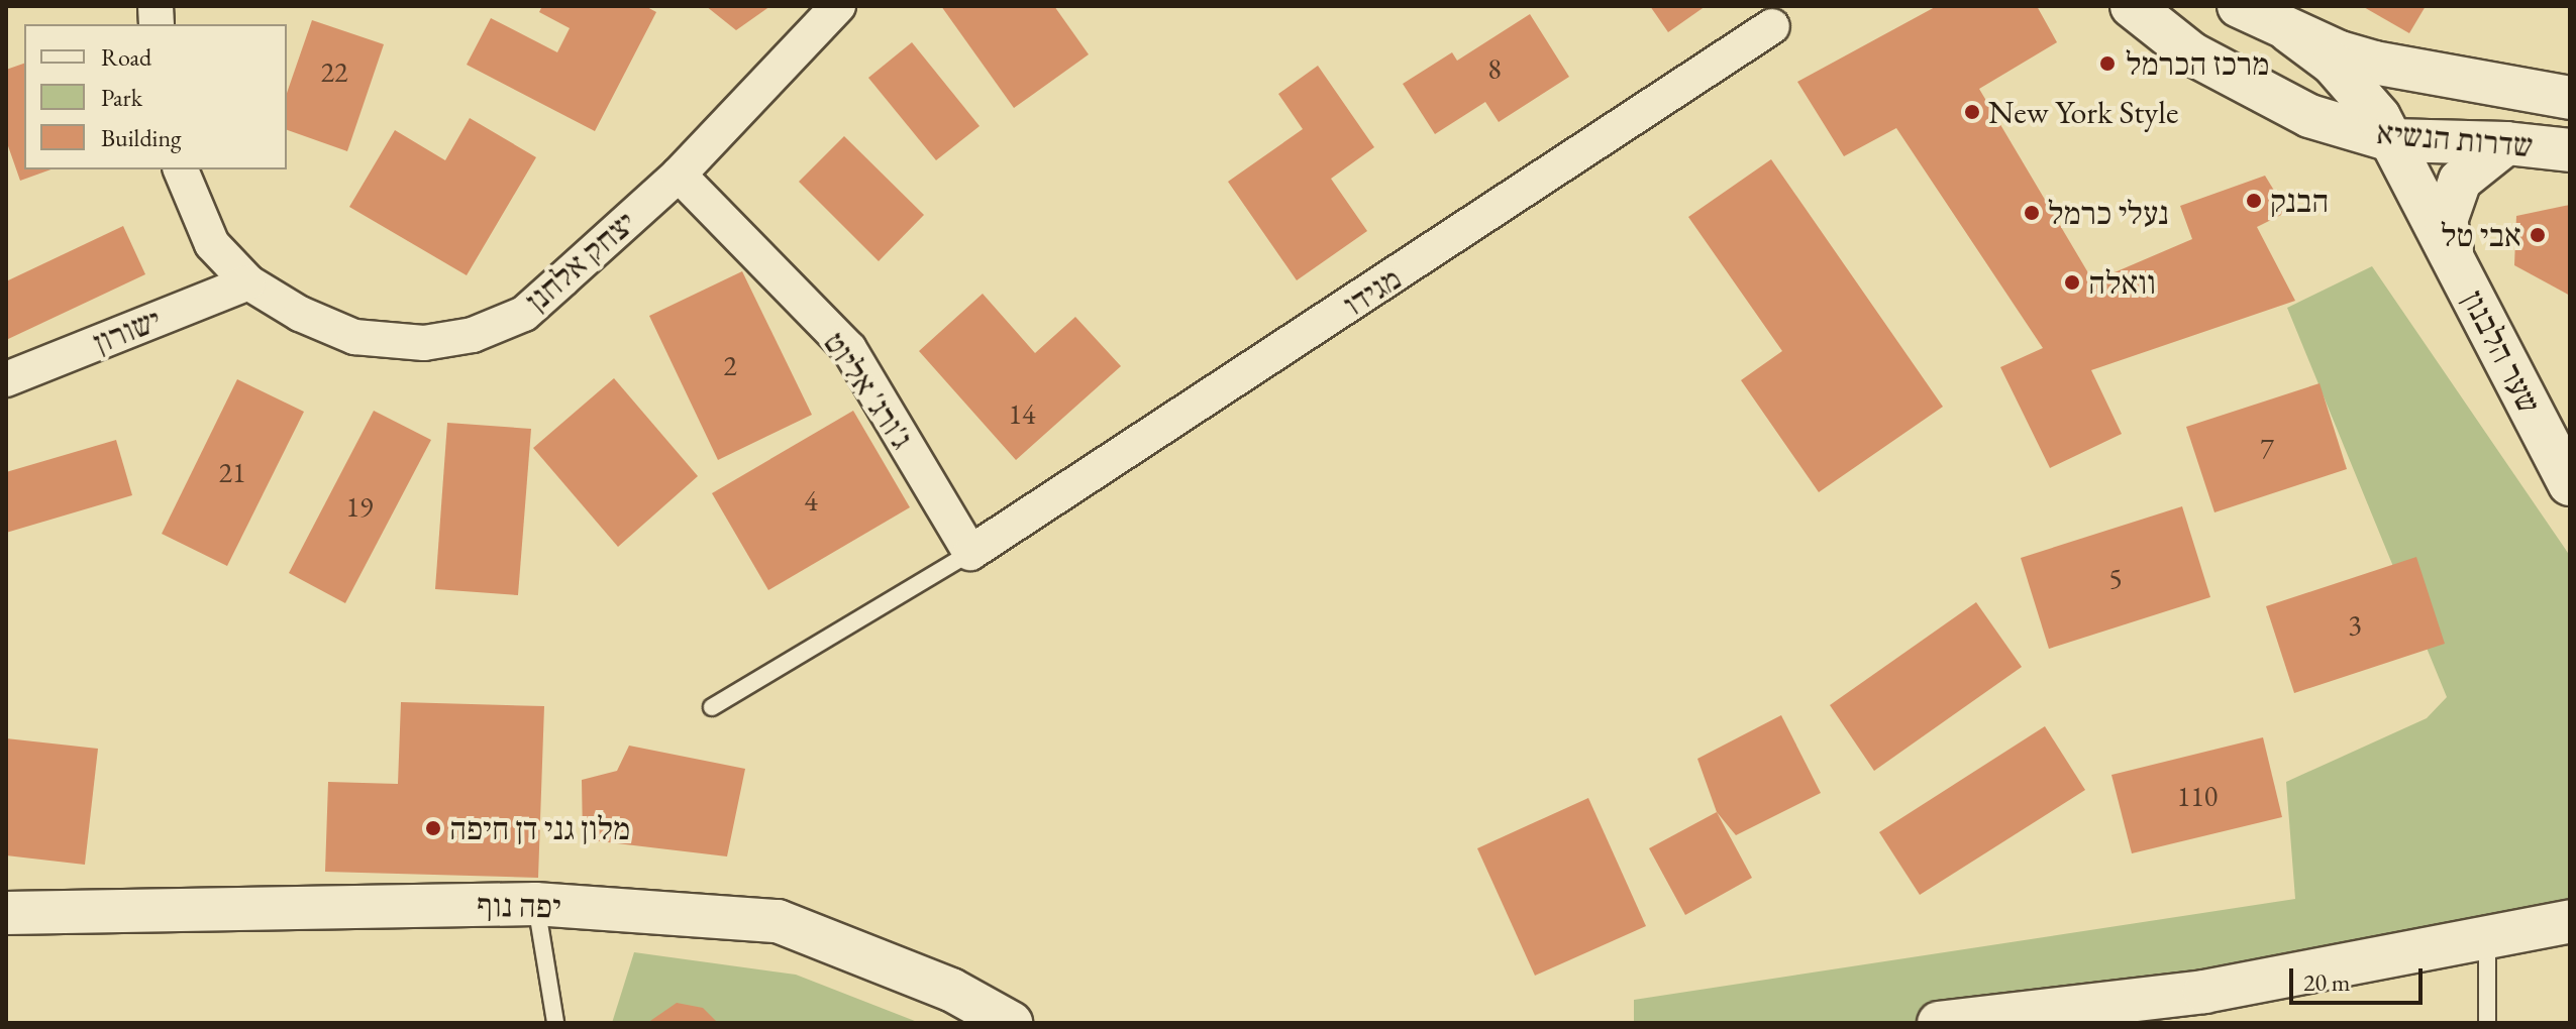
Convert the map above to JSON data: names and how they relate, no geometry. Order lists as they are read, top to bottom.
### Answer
{
  "streets": {
    "street": [
      "שדרות הנשיא",
      "יצחק אלחנן",
      "מגידו",
      "ישורון",
      "שער הלבנון",
      "ג'ורג' אליוט",
      "יפה נוף"
    ]
  },
  "crossings": [
    ["שדרות הנשיא", "שער הלבנון"],
    ["יצחק אלחנן", "ישורון"],
    ["יצחק אלחנן", "ג'ורג' אליוט"],
    ["מגידו", "ג'ורג' אליוט"]
  ],
  "places": [
    "מרכז הכרמל",
    "New York Style",
    "הבנק",
    "נעלי כרמל",
    "אבי טל",
    "וואלה",
    "מלון גני דן חיפה"
  ],
  "house_numbers": [
    "8",
    "22",
    "2",
    "14",
    "7",
    "21",
    "4",
    "19",
    "5",
    "3",
    "110"
  ],
  "legend": ["Road", "Park", "Building"],
  "scale_bar": "20 m"
}
